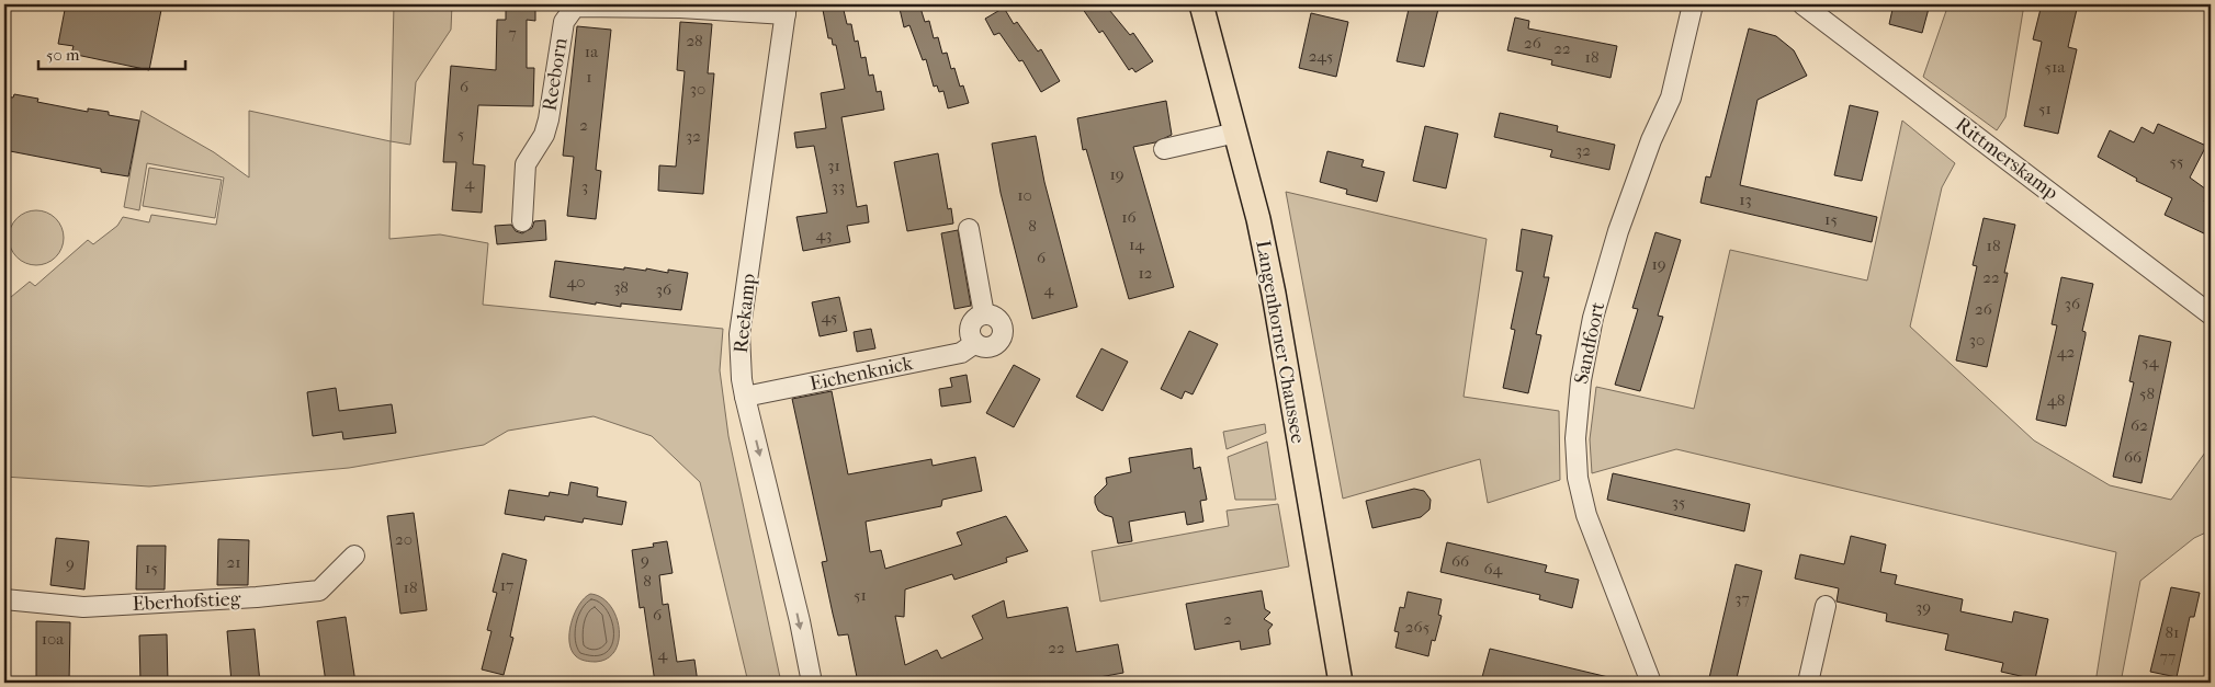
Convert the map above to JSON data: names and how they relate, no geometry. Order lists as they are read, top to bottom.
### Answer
{
  "streets": {
    "main road": ["Langenhorner Chaussee"],
    "street": [
      "Reeborn",
      "Rittmerskamp",
      "Reekamp",
      "Sandfoort",
      "Eichenknick",
      "Eberhofstieg"
    ]
  },
  "crossings": [
    ["Reeborn", "Reekamp"],
    ["Reekamp", "Eichenknick"]
  ],
  "one_way": ["Reekamp"],
  "house_numbers": [
    "7",
    "28",
    "26",
    "22",
    "1a",
    "245",
    "18",
    "51a",
    "1",
    "6",
    "30",
    "51",
    "2",
    "5",
    "32",
    "32",
    "55",
    "31",
    "19",
    "4",
    "3",
    "33",
    "10",
    "13",
    "16",
    "15",
    "8",
    "43",
    "14",
    "18",
    "6",
    "19",
    "12",
    "22",
    "40",
    "38",
    "36",
    "4",
    "36",
    "26",
    "45",
    "30",
    "42",
    "54",
    "58",
    "48",
    "62",
    "66",
    "35",
    "20",
    "9",
    "66",
    "21",
    "9",
    "15",
    "64",
    "8",
    "17",
    "18",
    "51",
    "37",
    "39",
    "6",
    "2",
    "265",
    "81",
    "10a",
    "22",
    "4",
    "77"
  ],
  "scale_bar": "50 m"
}
